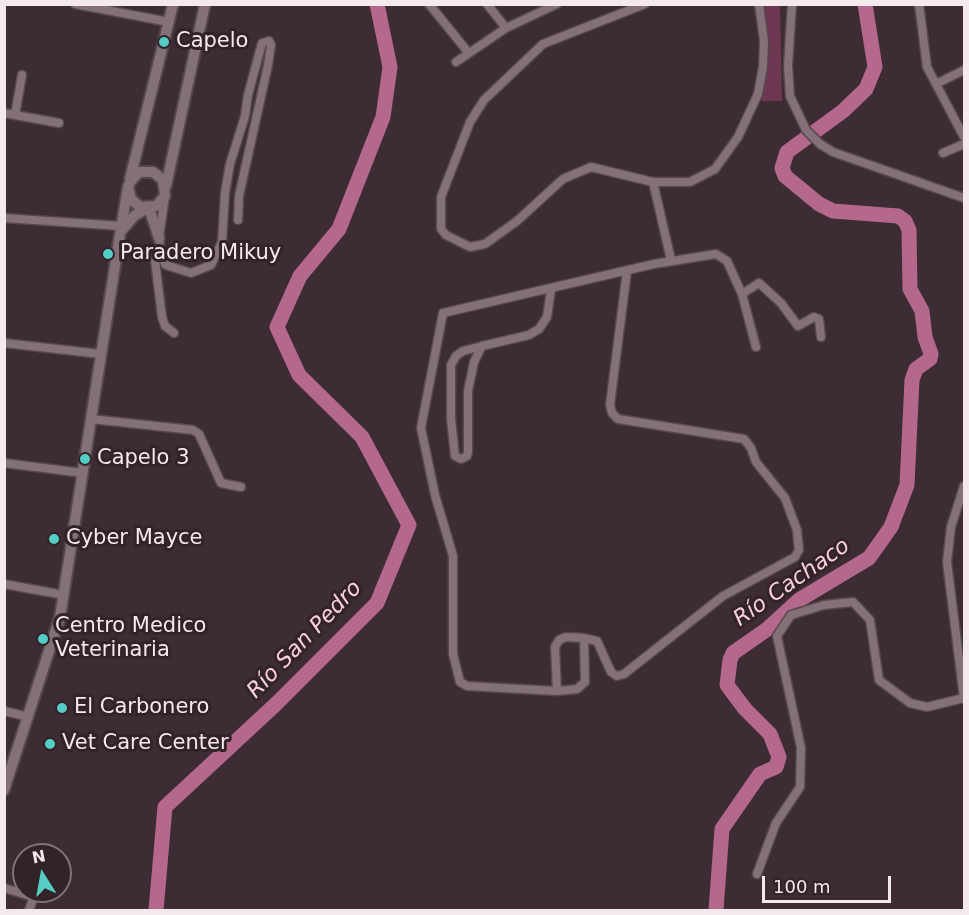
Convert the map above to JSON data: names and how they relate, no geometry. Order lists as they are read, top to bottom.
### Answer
{
  "water": ["Río Cachaco", "Río San Pedro"],
  "places": [
    "Capelo",
    "Paradero Mikuy",
    "Capelo 3",
    "Cyber Mayce",
    "Centro Medico Veterinaria",
    "El Carbonero",
    "Vet Care Center"
  ],
  "scale_bar": "100 m",
  "north": "top"
}
